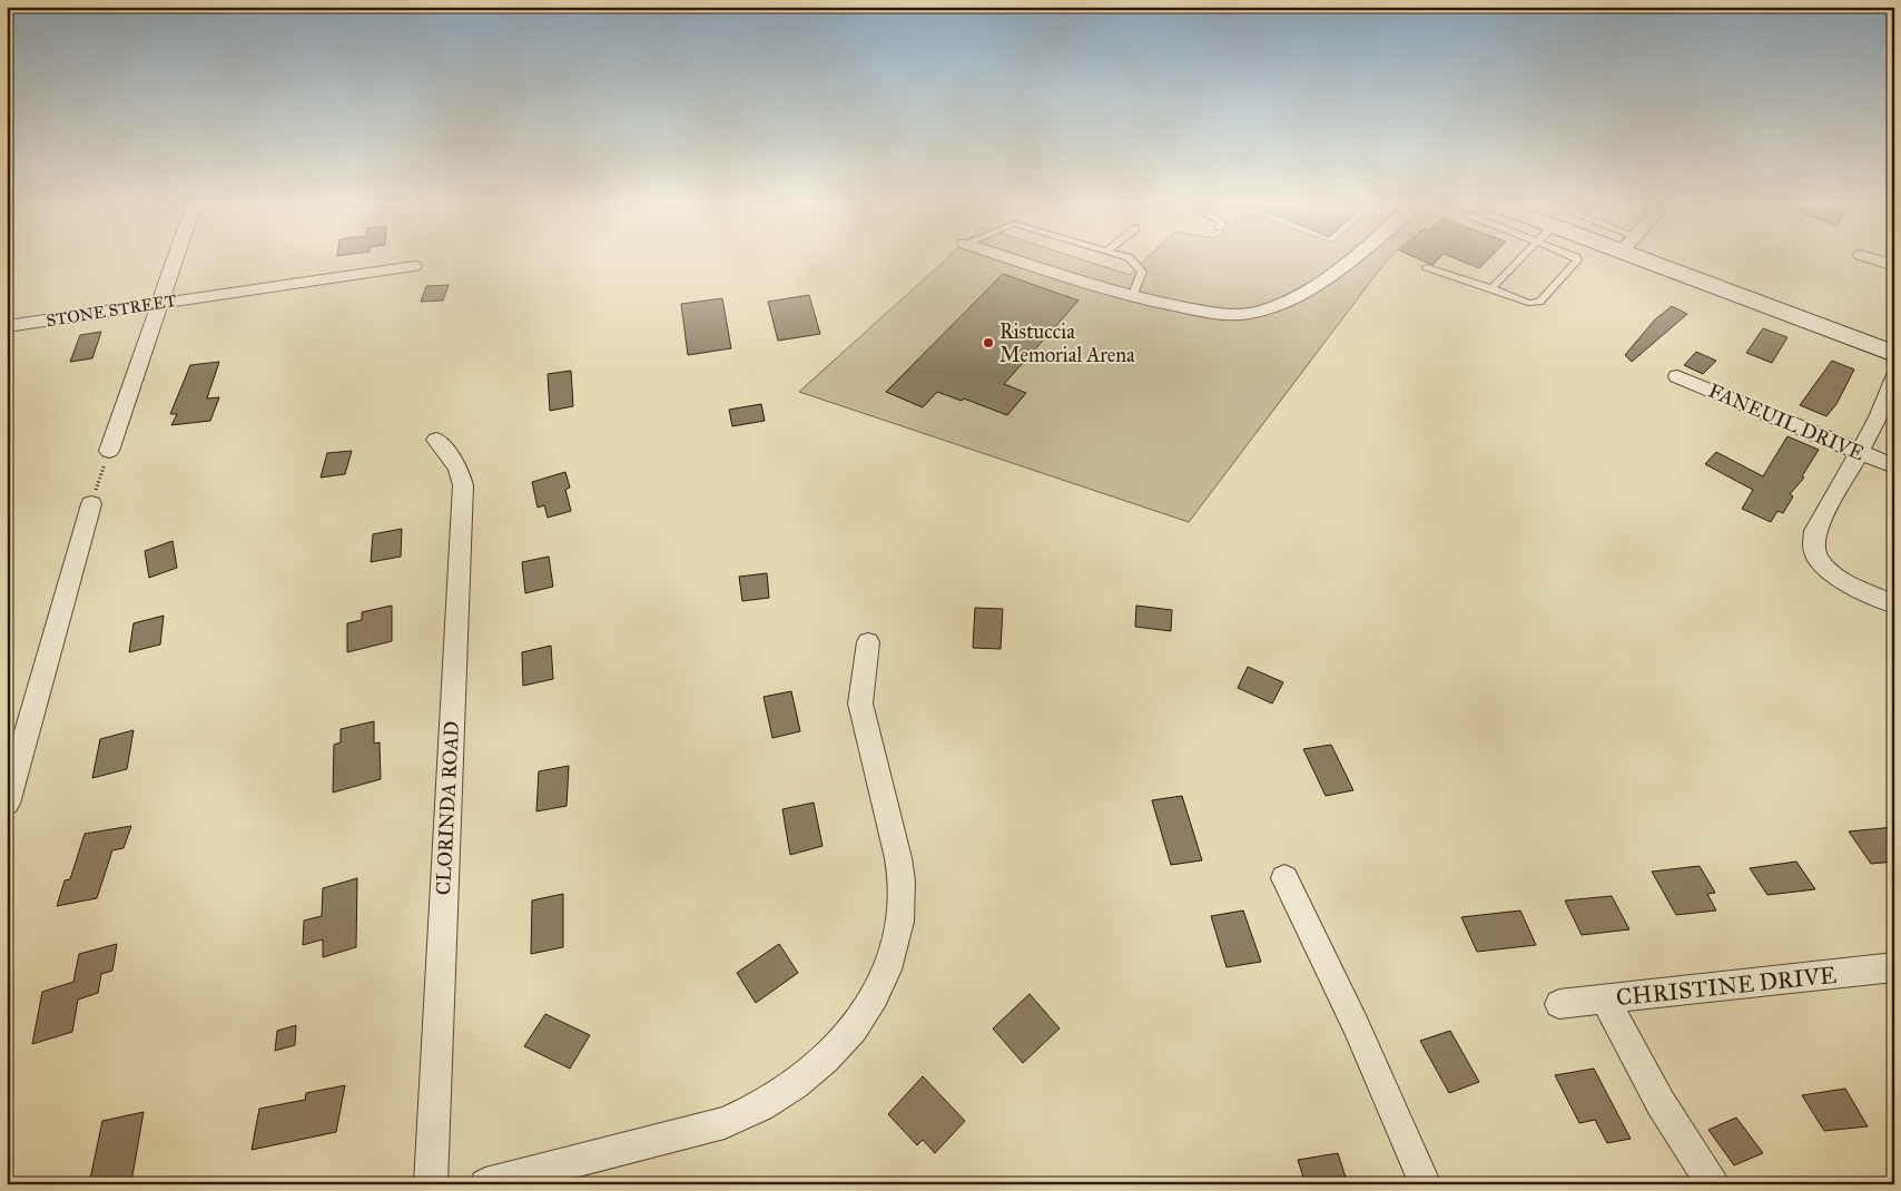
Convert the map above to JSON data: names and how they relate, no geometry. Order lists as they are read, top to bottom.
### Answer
{
  "streets": {
    "street": [
      "STONE STREET",
      "FANEUIL DRIVE",
      "CLORINDA ROAD",
      "CHRISTINE DRIVE"
    ]
  },
  "places": ["Ristuccia Memorial Arena"]
}
